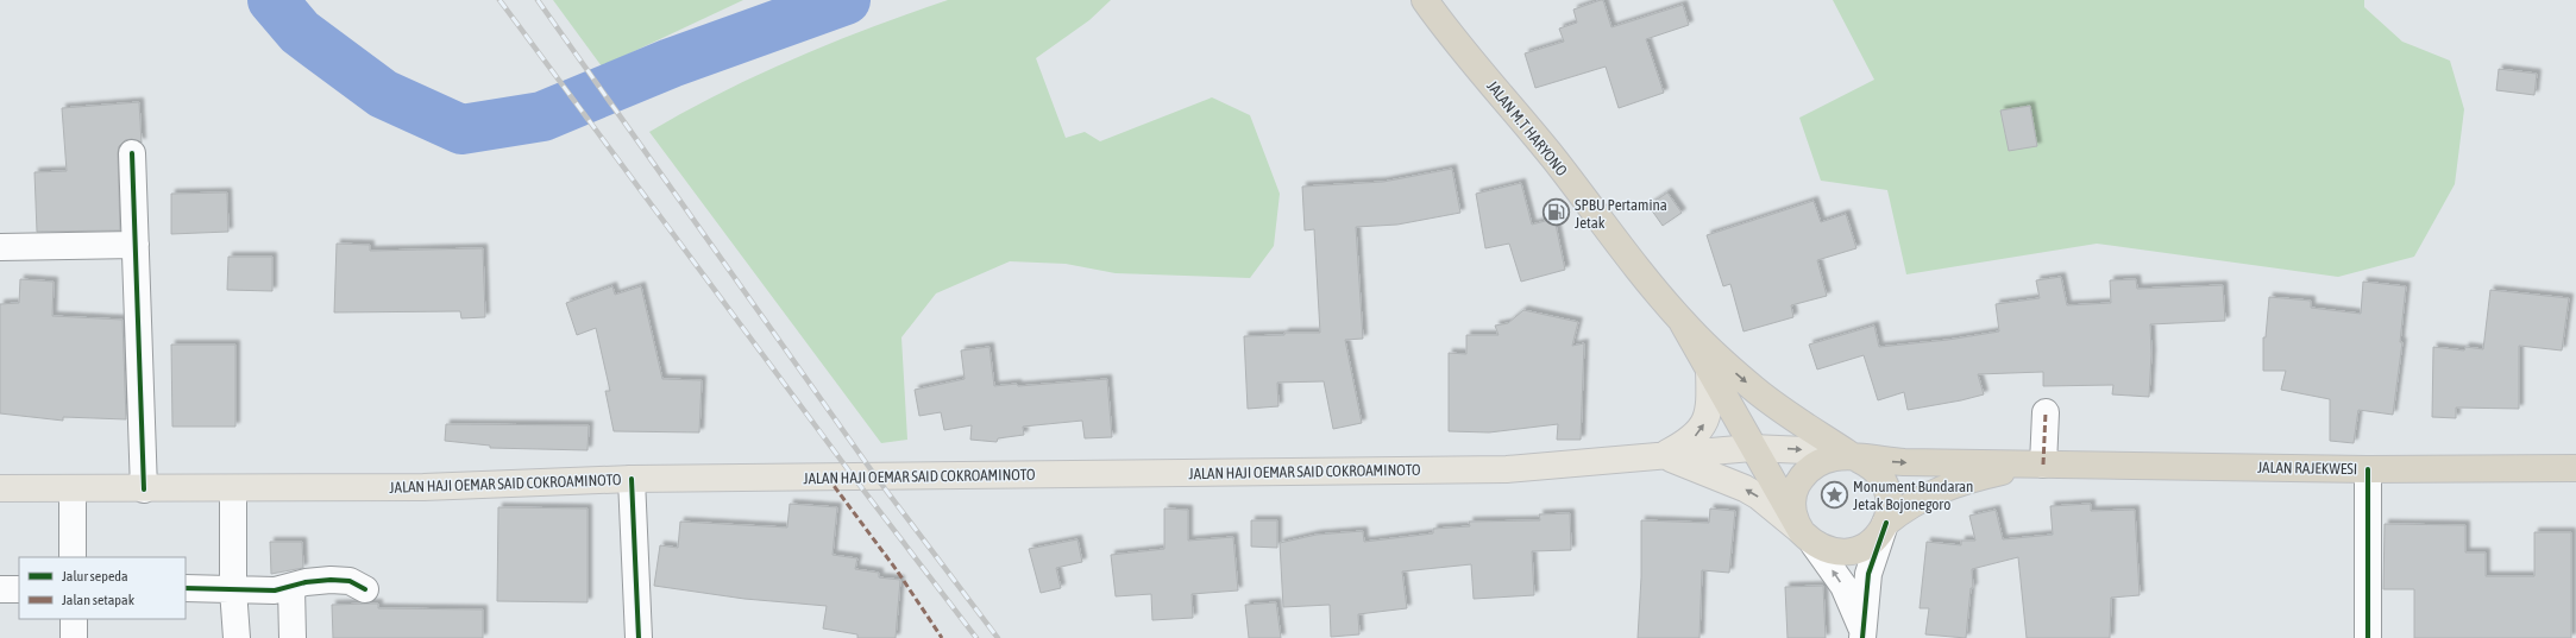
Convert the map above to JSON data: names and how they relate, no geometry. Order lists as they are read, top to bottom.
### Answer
{
  "streets": {
    "highway": ["JALAN M.T HARYONO", "JALAN RAJEKWESI"],
    "main road": ["JALAN HAJI OEMAR SAID COKROAMINOTO"]
  },
  "crossings": [
    ["JALAN RAJEKWESI", "JALAN HAJI OEMAR SAID COKROAMINOTO"]
  ],
  "places": {
    "fuel station": ["SPBU Pertamina Jetak"],
    "place": ["Monument Bundaran Jetak Bojonegoro"]
  },
  "legend": ["Jalur sepeda", "Jalan setapak"]
}
